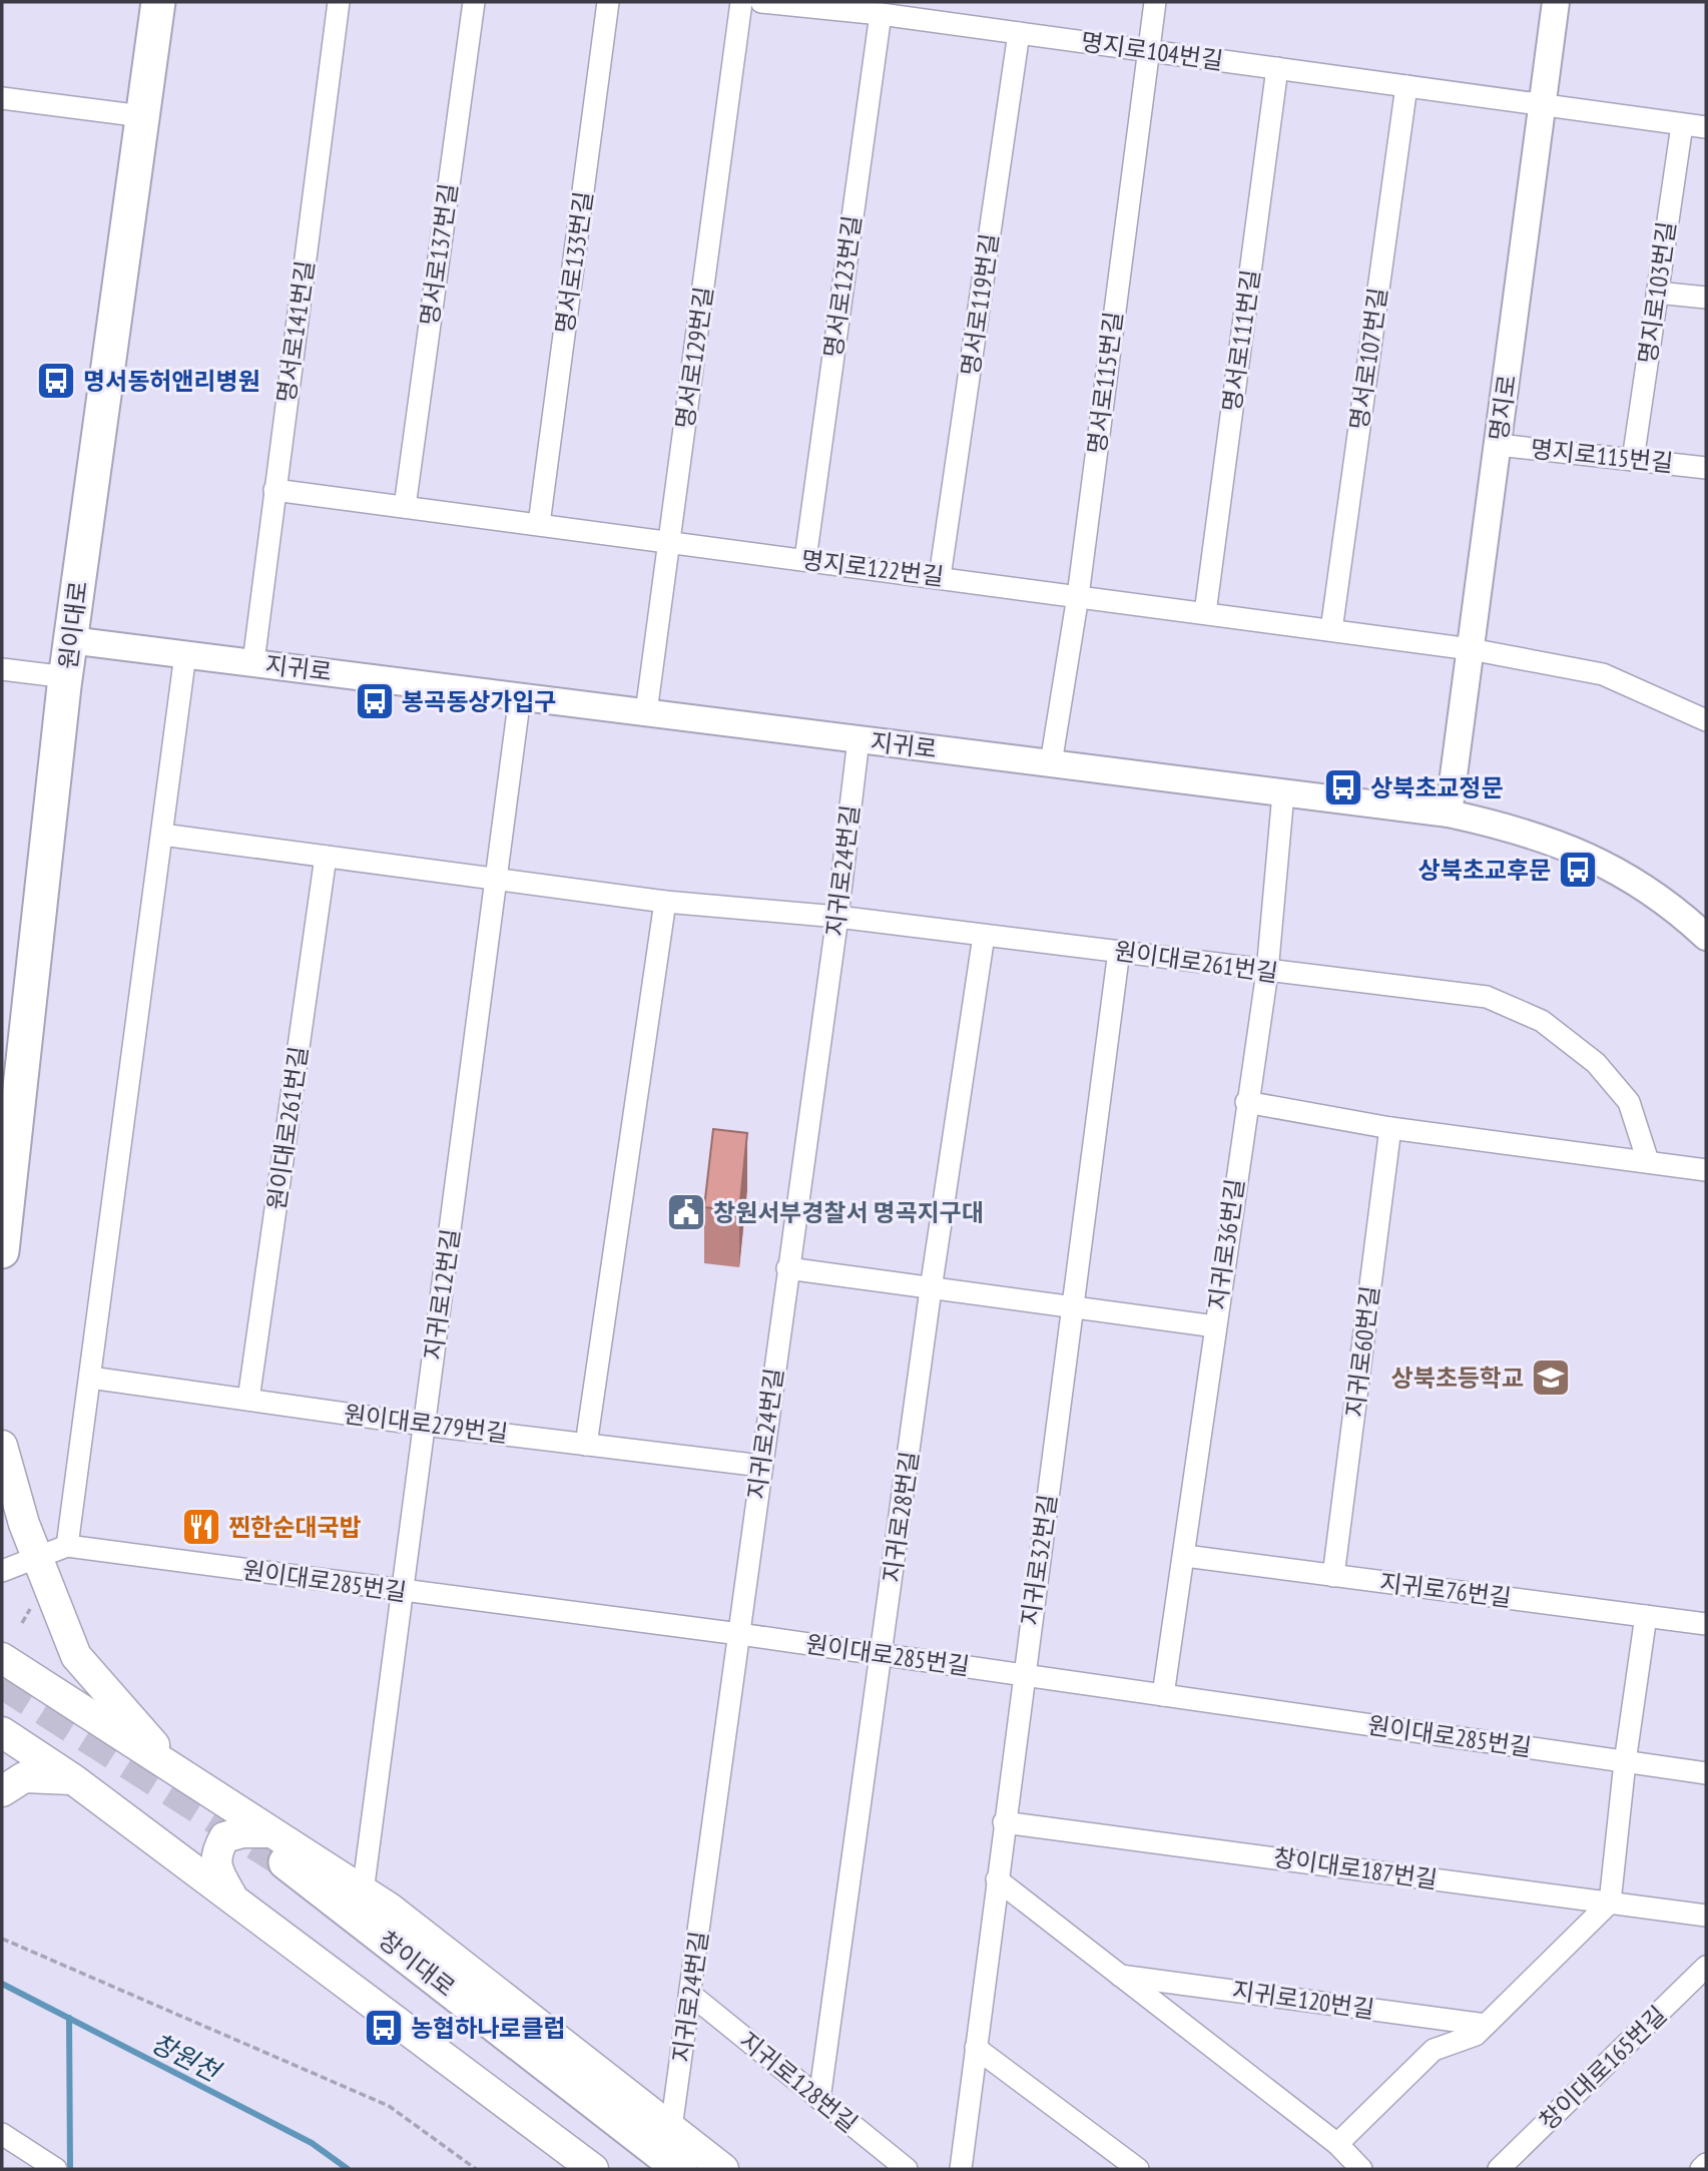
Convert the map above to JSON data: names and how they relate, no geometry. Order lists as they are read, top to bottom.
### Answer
{
  "streets": {
    "main road": ["원이대로", "창이대로"],
    "street": [
      "명지로104번길",
      "명서로137번길",
      "명서로133번길",
      "명서로123번길",
      "명지로103번길",
      "명서로119번길",
      "명서로141번길",
      "명서로111번길",
      "명서로129번길",
      "명서로107번길",
      "명서로115번길",
      "명지로",
      "명지로115번길",
      "명지로122번길",
      "지귀로",
      "지귀로24번길",
      "원이대로261번길",
      "지귀로36번길",
      "지귀로12번길",
      "지귀로60번길",
      "원이대로279번길",
      "지귀로28번길",
      "지귀로32번길",
      "원이대로285번길",
      "지귀로76번길",
      "창이대로187번길",
      "지귀로120번길",
      "창이대로165번길",
      "지귀로128번길"
    ]
  },
  "crossings": [
    ["명지로104번길", "명서로123번길"],
    ["명지로104번길", "명서로119번길"],
    ["명지로104번길", "명서로111번길"],
    ["명지로104번길", "명서로107번길"],
    ["명지로104번길", "명서로115번길"],
    ["명지로104번길", "명지로"],
    ["명서로137번길", "명지로122번길"],
    ["명서로133번길", "명지로122번길"],
    ["명서로123번길", "명지로122번길"],
    ["명지로103번길", "명지로115번길"],
    ["명서로119번길", "명지로122번길"],
    ["명서로141번길", "명지로122번길"],
    ["명서로141번길", "지귀로"],
    ["명서로111번길", "명지로122번길"],
    ["명서로129번길", "명지로122번길"],
    ["명서로129번길", "지귀로"],
    ["명서로107번길", "명지로122번길"],
    ["명서로115번길", "명지로122번길"],
    ["명서로115번길", "지귀로"],
    ["명지로", "명지로115번길"],
    ["명지로", "명지로122번길"],
    ["명지로", "지귀로"],
    ["원이대로", "지귀로"],
    ["지귀로", "지귀로24번길"],
    ["지귀로", "지귀로36번길"],
    ["지귀로", "지귀로12번길"],
    ["지귀로24번길", "원이대로261번길"],
    ["지귀로24번길", "원이대로279번길"],
    ["지귀로24번길", "원이대로285번길"],
    ["지귀로24번길", "지귀로128번길"],
    ["원이대로261번길", "지귀로36번길"],
    ["원이대로261번길", "지귀로12번길"],
    ["원이대로261번길", "원이대로279번길"],
    ["원이대로261번길", "지귀로28번길"],
    ["원이대로261번길", "지귀로32번길"],
    ["지귀로36번길", "원이대로285번길"],
    ["지귀로36번길", "지귀로76번길"],
    ["지귀로12번길", "원이대로279번길"],
    ["지귀로12번길", "원이대로285번길"],
    ["지귀로60번길", "지귀로76번길"],
    ["지귀로28번길", "원이대로285번길"],
    ["지귀로28번길", "지귀로128번길"],
    ["지귀로32번길", "원이대로285번길"],
    ["지귀로32번길", "창이대로187번길"]
  ],
  "water": ["창원천"],
  "places": {
    "bus stop": [
      "명서동허앤리병원",
      "봉곡동상가입구",
      "상북초교정문",
      "상북초교후문",
      "농협하나로클럽"
    ],
    "public building": ["창원서부경찰서 명곡지구대"],
    "school or university": ["상북초등학교"],
    "restaurant": ["찐한순대국밥"]
  }
}
